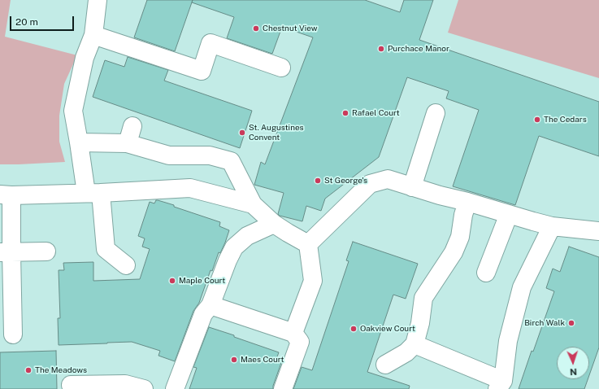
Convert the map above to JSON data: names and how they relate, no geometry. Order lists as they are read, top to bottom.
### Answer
{
  "places": [
    "Chestnut View",
    "Purchace Manor",
    "Rafael Court",
    "The Cedars",
    "St. Augustines Convent",
    "St George's",
    "Maple Court",
    "Birch Walk",
    "Oakview Court",
    "Maes Court",
    "The Meadows"
  ],
  "scale_bar": "20 m",
  "north": "bottom"
}
